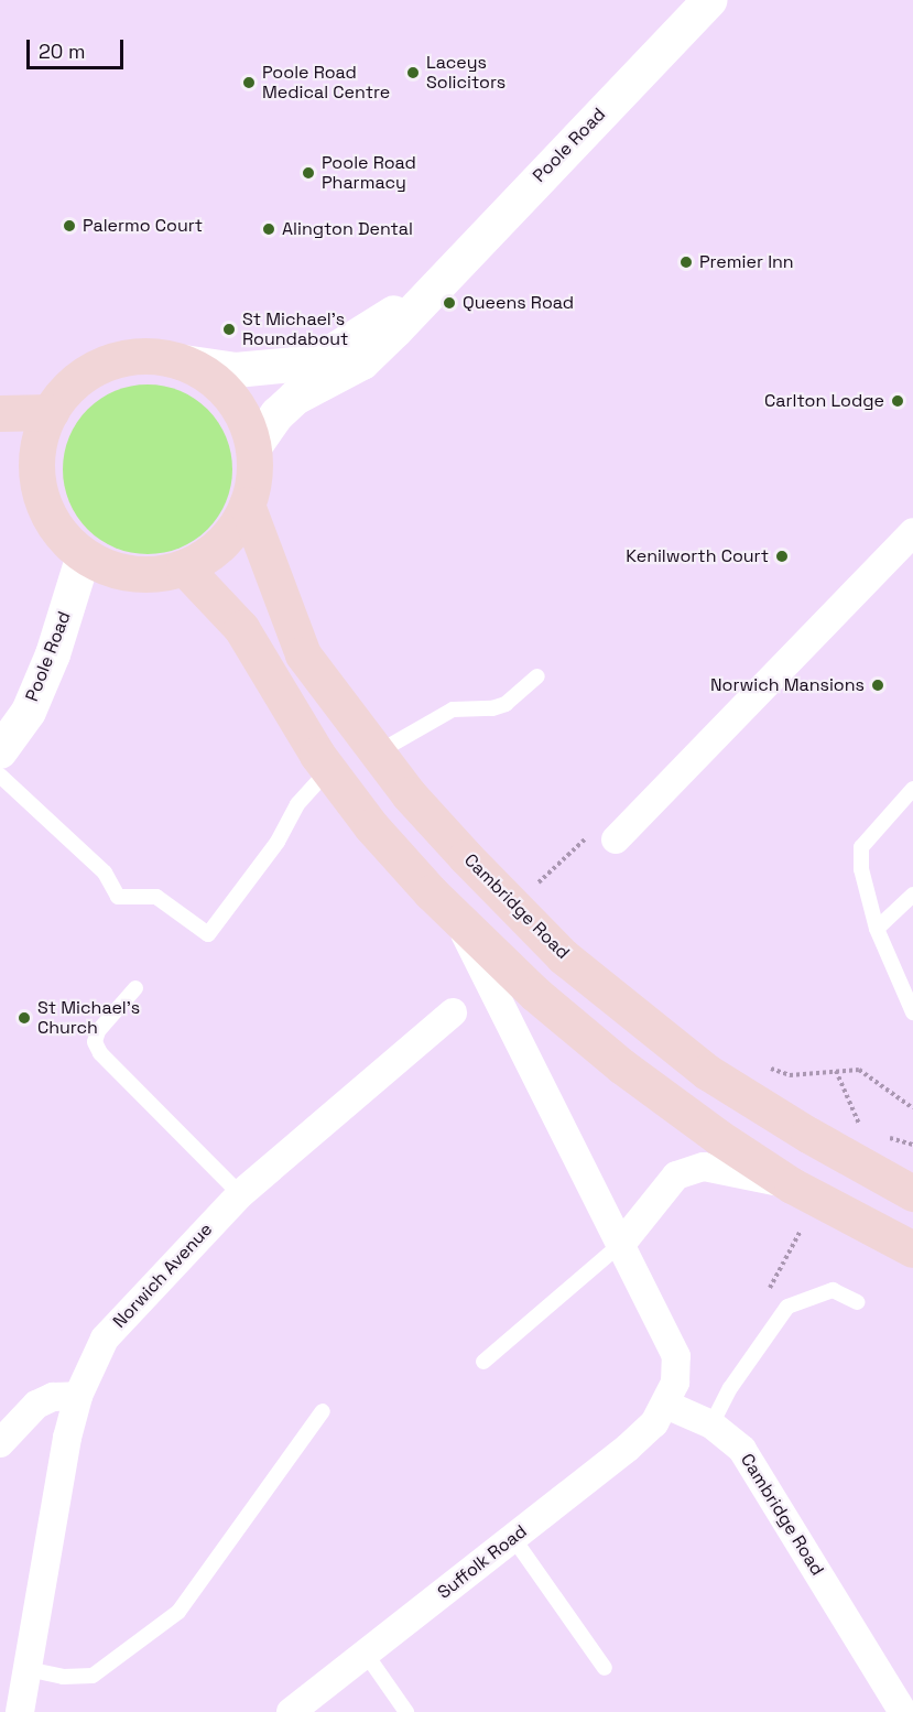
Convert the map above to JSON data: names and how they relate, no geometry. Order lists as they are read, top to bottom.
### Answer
{
  "streets": {
    "main road": ["Cambridge Road"],
    "street": ["Poole Road", "Norwich Avenue", "Suffolk Road"]
  },
  "crossings": [
    ["Poole Road", "Cambridge Road"],
    ["Cambridge Road", "Suffolk Road"]
  ],
  "places": [
    "Laceys Solicitors",
    "Poole Road Medical Centre",
    "Poole Road Pharmacy",
    "Palermo Court",
    "Alington Dental",
    "Premier Inn",
    "Queens Road",
    "St Michael's Roundabout",
    "Carlton Lodge",
    "Kenilworth Court",
    "Norwich Mansions",
    "St Michael's Church"
  ],
  "scale_bar": "20 m"
}
